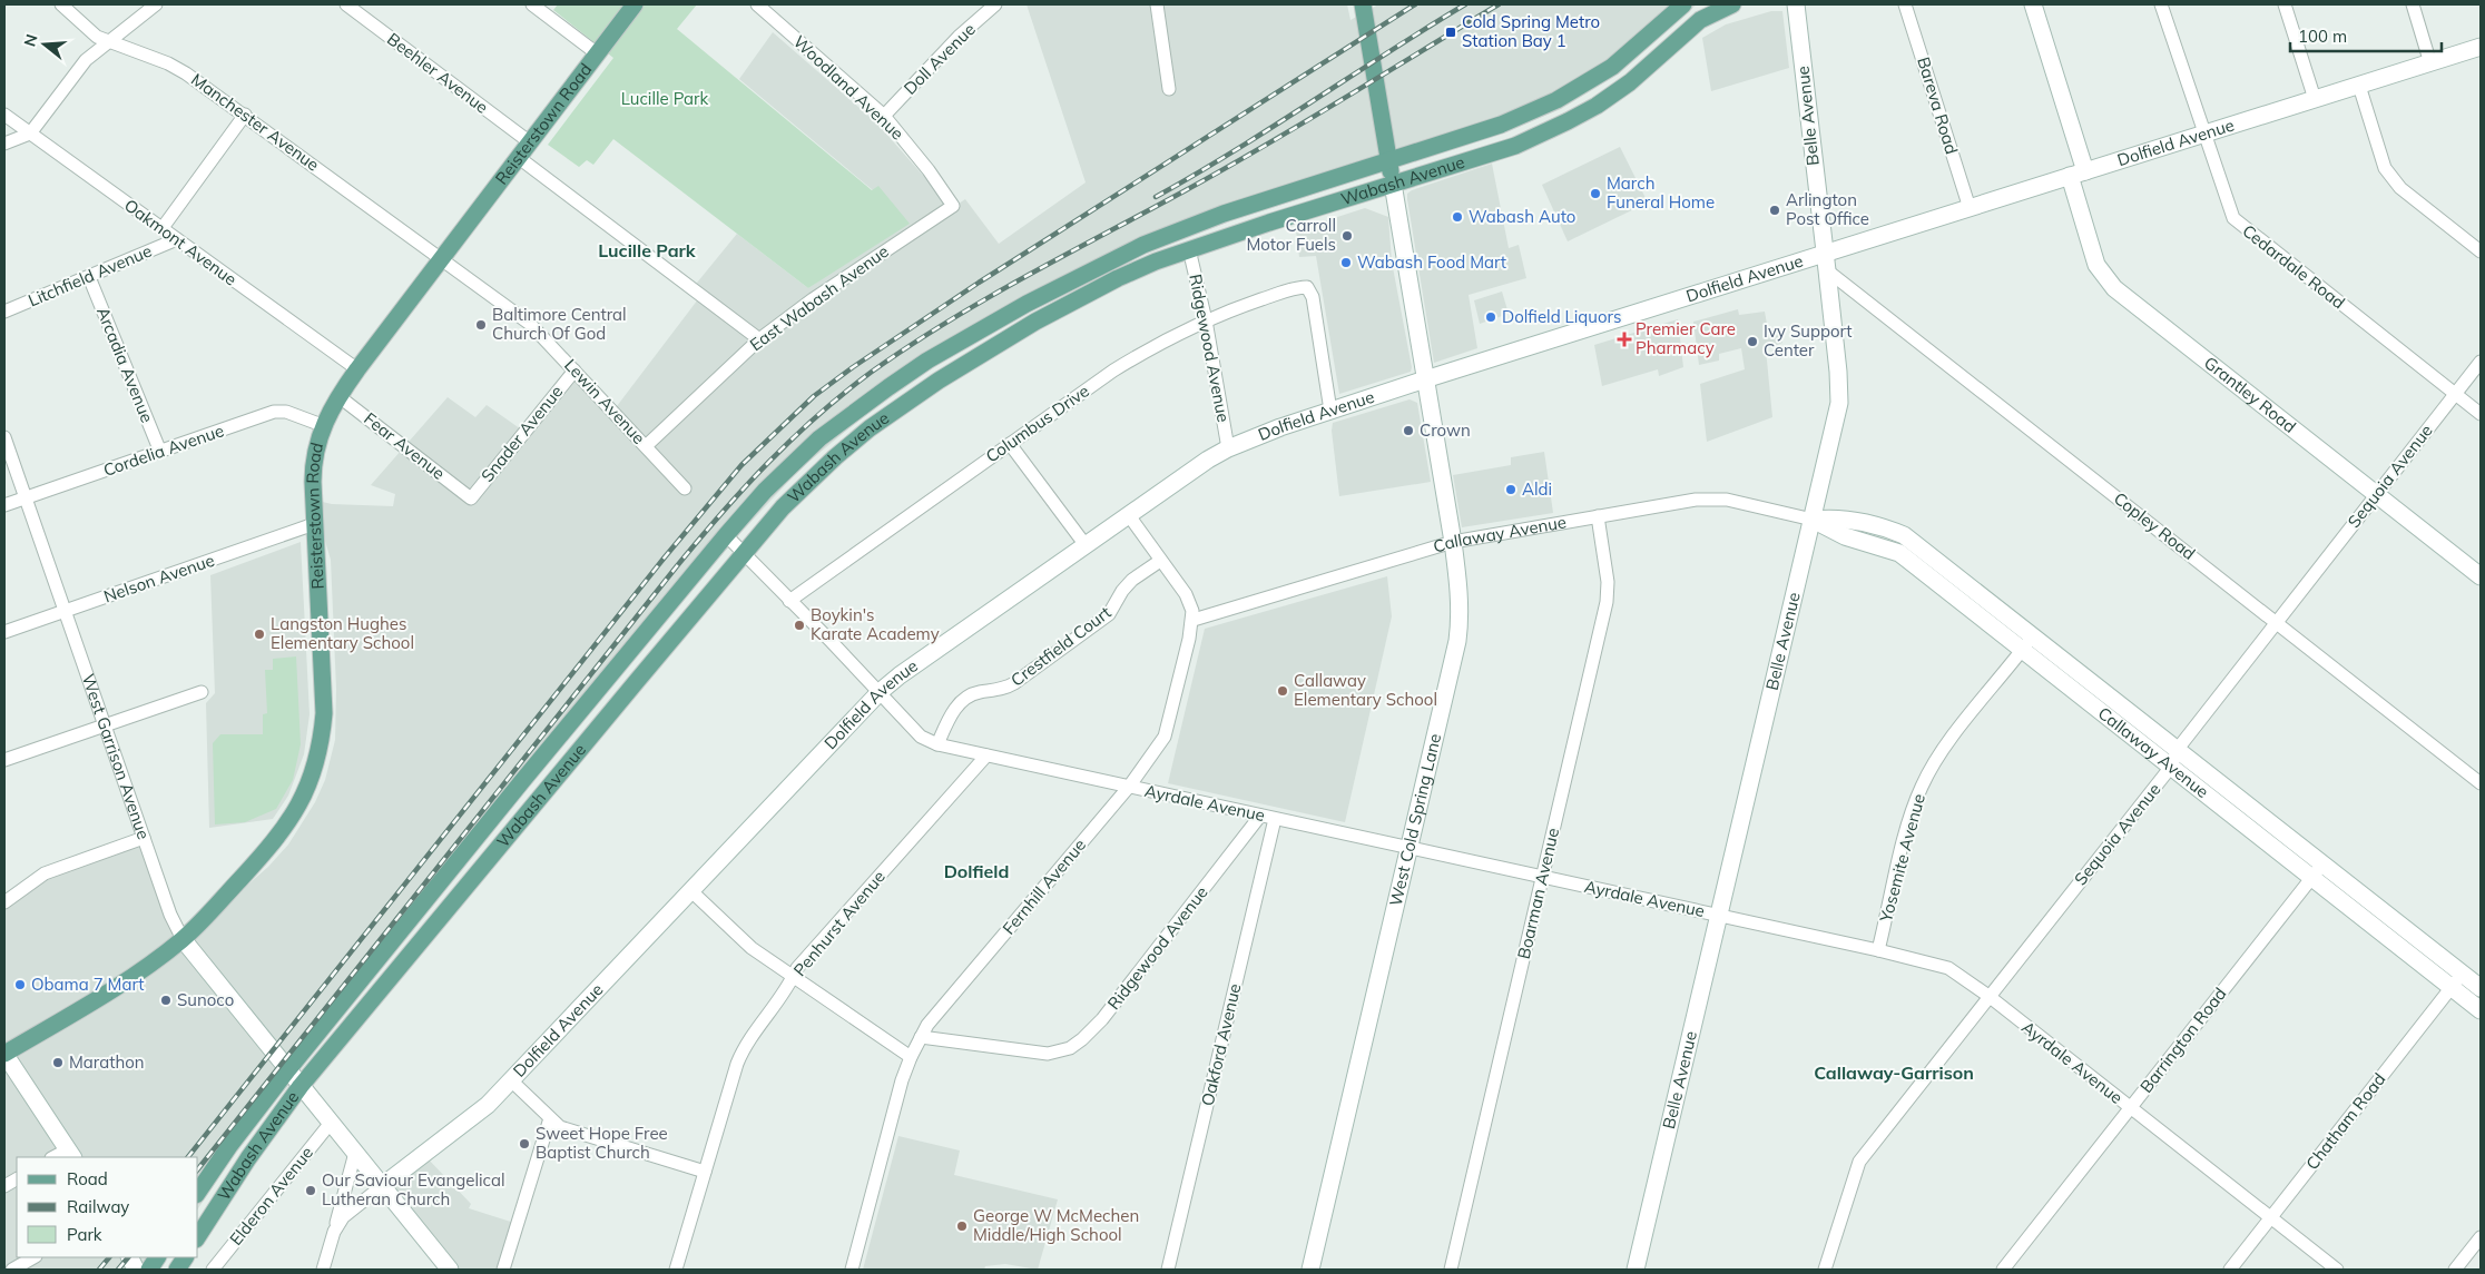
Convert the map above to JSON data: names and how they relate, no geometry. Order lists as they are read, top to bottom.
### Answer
{
  "streets": {
    "main road": ["Reisterstown Road", "Wabash Avenue", "West Cold Spring Lane"],
    "street": [
      "Doll Avenue",
      "Beehler Avenue",
      "Woodland Avenue",
      "Bareva Road",
      "Belle Avenue",
      "Manchester Avenue",
      "Dolfield Avenue",
      "Oakmont Avenue",
      "Cedardale Road",
      "Litchfield Avenue",
      "East Wabash Avenue",
      "Ridgewood Avenue",
      "Arcadia Avenue",
      "Grantley Road",
      "Lewin Avenue",
      "Columbus Drive",
      "Snader Avenue",
      "Fear Avenue",
      "Cordelia Avenue",
      "Sequoia Avenue",
      "Copley Road",
      "Callaway Avenue",
      "Nelson Avenue",
      "Crestfield Court",
      "West Garrison Avenue",
      "Ayrdale Avenue",
      "Yosemite Avenue",
      "Fernhill Avenue",
      "Boarman Avenue",
      "Penhurst Avenue",
      "Barrington Road",
      "Oakford Avenue",
      "Chatham Road",
      "Elderon Avenue"
    ]
  },
  "crossings": [
    ["Doll Avenue", "Woodland Avenue"],
    ["Beehler Avenue", "Reisterstown Road"],
    ["Woodland Avenue", "East Wabash Avenue"],
    ["Bareva Road", "Dolfield Avenue"],
    ["Belle Avenue", "Dolfield Avenue"],
    ["Belle Avenue", "Copley Road"],
    ["Belle Avenue", "Callaway Avenue"],
    ["Belle Avenue", "Ayrdale Avenue"],
    ["Manchester Avenue", "Reisterstown Road"],
    ["Manchester Avenue", "Litchfield Avenue"],
    ["Manchester Avenue", "Lewin Avenue"],
    ["Reisterstown Road", "Oakmont Avenue"],
    ["Reisterstown Road", "Lewin Avenue"],
    ["Reisterstown Road", "Fear Avenue"],
    ["Reisterstown Road", "Cordelia Avenue"],
    ["Reisterstown Road", "Nelson Avenue"],
    ["Reisterstown Road", "West Garrison Avenue"],
    ["Dolfield Avenue", "Cedardale Road"],
    ["Dolfield Avenue", "Ridgewood Avenue"],
    ["Dolfield Avenue", "Grantley Road"],
    ["Dolfield Avenue", "Columbus Drive"],
    ["Dolfield Avenue", "West Garrison Avenue"],
    ["Dolfield Avenue", "Ayrdale Avenue"],
    ["Dolfield Avenue", "West Cold Spring Lane"],
    ["Wabash Avenue", "Ridgewood Avenue"],
    ["Wabash Avenue", "West Garrison Avenue"],
    ["Wabash Avenue", "West Cold Spring Lane"],
    ["Oakmont Avenue", "Litchfield Avenue"],
    ["Cedardale Road", "Sequoia Avenue"],
    ["Litchfield Avenue", "Arcadia Avenue"],
    ["East Wabash Avenue", "Lewin Avenue"],
    ["Ridgewood Avenue", "Columbus Drive"],
    ["Ridgewood Avenue", "Ayrdale Avenue"],
    ["Ridgewood Avenue", "Fernhill Avenue"],
    ["Arcadia Avenue", "Cordelia Avenue"],
    ["Grantley Road", "Sequoia Avenue"],
    ["Lewin Avenue", "Snader Avenue"],
    ["Snader Avenue", "Fear Avenue"],
    ["Cordelia Avenue", "West Garrison Avenue"],
    ["Sequoia Avenue", "Copley Road"],
    ["Sequoia Avenue", "Callaway Avenue"],
    ["Sequoia Avenue", "Ayrdale Avenue"],
    ["Callaway Avenue", "West Cold Spring Lane"],
    ["Callaway Avenue", "Yosemite Avenue"],
    ["Callaway Avenue", "Fernhill Avenue"],
    ["Callaway Avenue", "Boarman Avenue"],
    ["Callaway Avenue", "Barrington Road"],
    ["Callaway Avenue", "Chatham Road"],
    ["Nelson Avenue", "West Garrison Avenue"],
    ["Crestfield Court", "Ayrdale Avenue"],
    ["West Garrison Avenue", "Elderon Avenue"],
    ["Ayrdale Avenue", "West Cold Spring Lane"],
    ["Ayrdale Avenue", "Yosemite Avenue"],
    ["Ayrdale Avenue", "Fernhill Avenue"],
    ["Ayrdale Avenue", "Boarman Avenue"],
    ["Ayrdale Avenue", "Penhurst Avenue"],
    ["Ayrdale Avenue", "Barrington Road"],
    ["Ayrdale Avenue", "Oakford Avenue"],
    ["Ayrdale Avenue", "Chatham Road"]
  ],
  "districts": ["Lucille Park", "Dolfield", "Callaway-Garrison"],
  "parks": ["Lucille Park"],
  "places": {
    "transit": ["Cold Spring Metro Station Bay 1"],
    "other": [
      "March Funeral Home",
      "Arlington Post Office",
      "Wabash Auto",
      "Carroll Motor Fuels",
      "Wabash Food Mart",
      "Dolfield Liquors",
      "Baltimore Central Church Of God",
      "Ivy Support Center",
      "Crown",
      "Aldi",
      "Boykin's Karate Academy",
      "Langston Hughes Elementary School",
      "Callaway Elementary School",
      "Obama 7 Mart",
      "Sunoco",
      "Marathon",
      "Sweet Hope Free Baptist Church",
      "Our Saviour Evangelical Lutheran Church",
      "George W McMechen Middle/High School"
    ],
    "health": ["Premier Care Pharmacy"]
  },
  "legend": ["Road", "Railway", "Park"],
  "scale_bar": "100 m",
  "north": "left"
}
